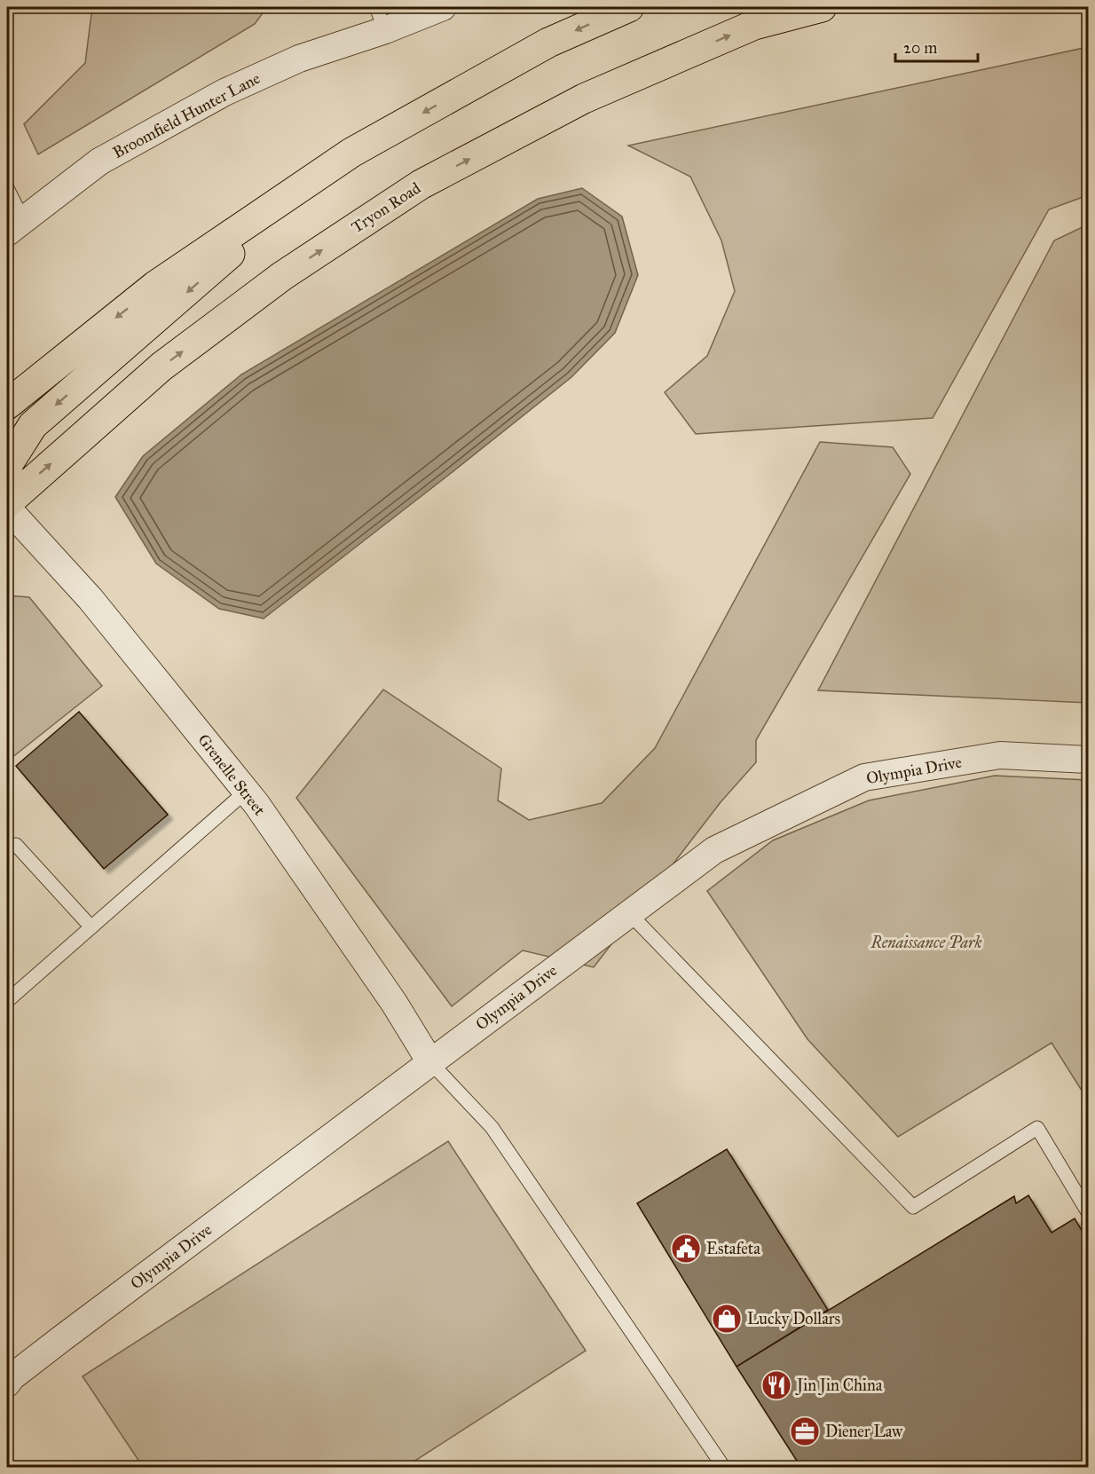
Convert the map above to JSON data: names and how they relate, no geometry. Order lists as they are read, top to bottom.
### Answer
{
  "streets": {
    "main road": ["Tryon Road"],
    "street": ["Broomfield Hunter Lane", "Olympia Drive", "Grenelle Street"]
  },
  "crossings": [
    ["Olympia Drive", "Grenelle Street"]
  ],
  "parks": ["Renaissance Park"],
  "places": {
    "public building": ["Estafeta"],
    "shop": ["Lucky Dollars"],
    "restaurant": ["Jin Jin China"],
    "office": ["Diener Law"]
  },
  "scale_bar": "20 m"
}
